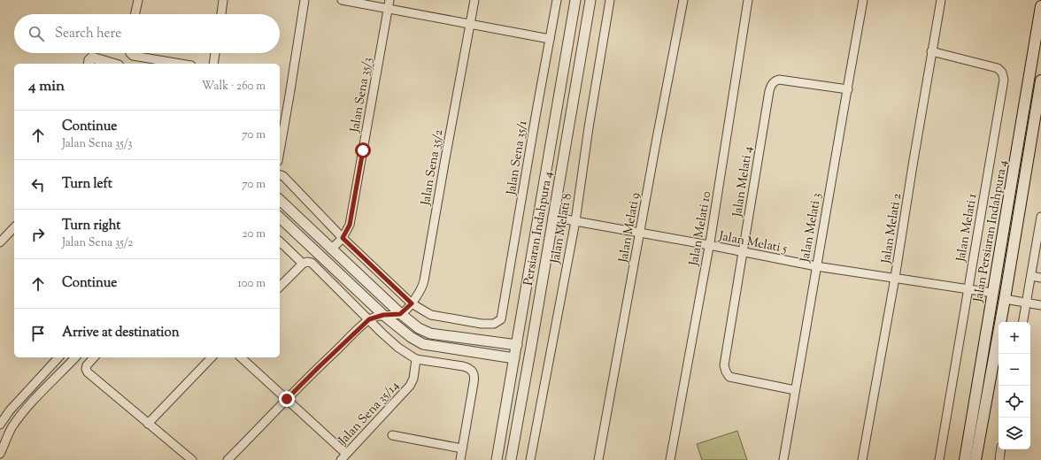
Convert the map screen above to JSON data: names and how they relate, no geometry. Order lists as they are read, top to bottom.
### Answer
{
  "streets": {
    "main road": ["Jalan Persiaran Indahpura 4"],
    "street": [
      "Jalan Sena 35/3",
      "Jalan Sena 35/1",
      "Jalan Sena 35/2",
      "Jalan Melati 4",
      "Jalan Melati 9",
      "Jalan Melati 3",
      "Jalan Melati 1",
      "Persiaran Indahpura 4",
      "Jalan Melati 8",
      "Jalan Melati 10",
      "Jalan Melati 2",
      "Jalan Melati 5",
      "Jalan Sena 35/14"
    ]
  },
  "crossings": [
    ["Jalan Sena 35/1", "Jalan Sena 35/2"],
    ["Jalan Melati 4", "Jalan Melati 3"],
    ["Jalan Melati 4", "Jalan Melati 5"],
    ["Jalan Melati 9", "Jalan Melati 5"],
    ["Jalan Melati 3", "Jalan Melati 5"],
    ["Jalan Melati 1", "Jalan Melati 2"],
    ["Jalan Melati 1", "Jalan Melati 5"],
    ["Persiaran Indahpura 4", "Jalan Melati 5"],
    ["Jalan Melati 8", "Jalan Melati 5"],
    ["Jalan Melati 10", "Jalan Melati 5"],
    ["Jalan Melati 2", "Jalan Melati 5"],
    ["Jalan Persiaran Indahpura 4", "Jalan Melati 5"]
  ],
  "page": {
    "search": "Search here",
    "heading": ["4 min", "Walk · 260 m"],
    "list": [
      ["Continue", "Jalan Sena 35/3", "70 m"],
      ["Turn left", "70 m"],
      ["Turn right", "Jalan Sena 35/2", "20 m"],
      ["Continue", "100 m"],
      "Arrive at destination"
    ],
    "map_buttons": ["+", "−"]
  }
}
